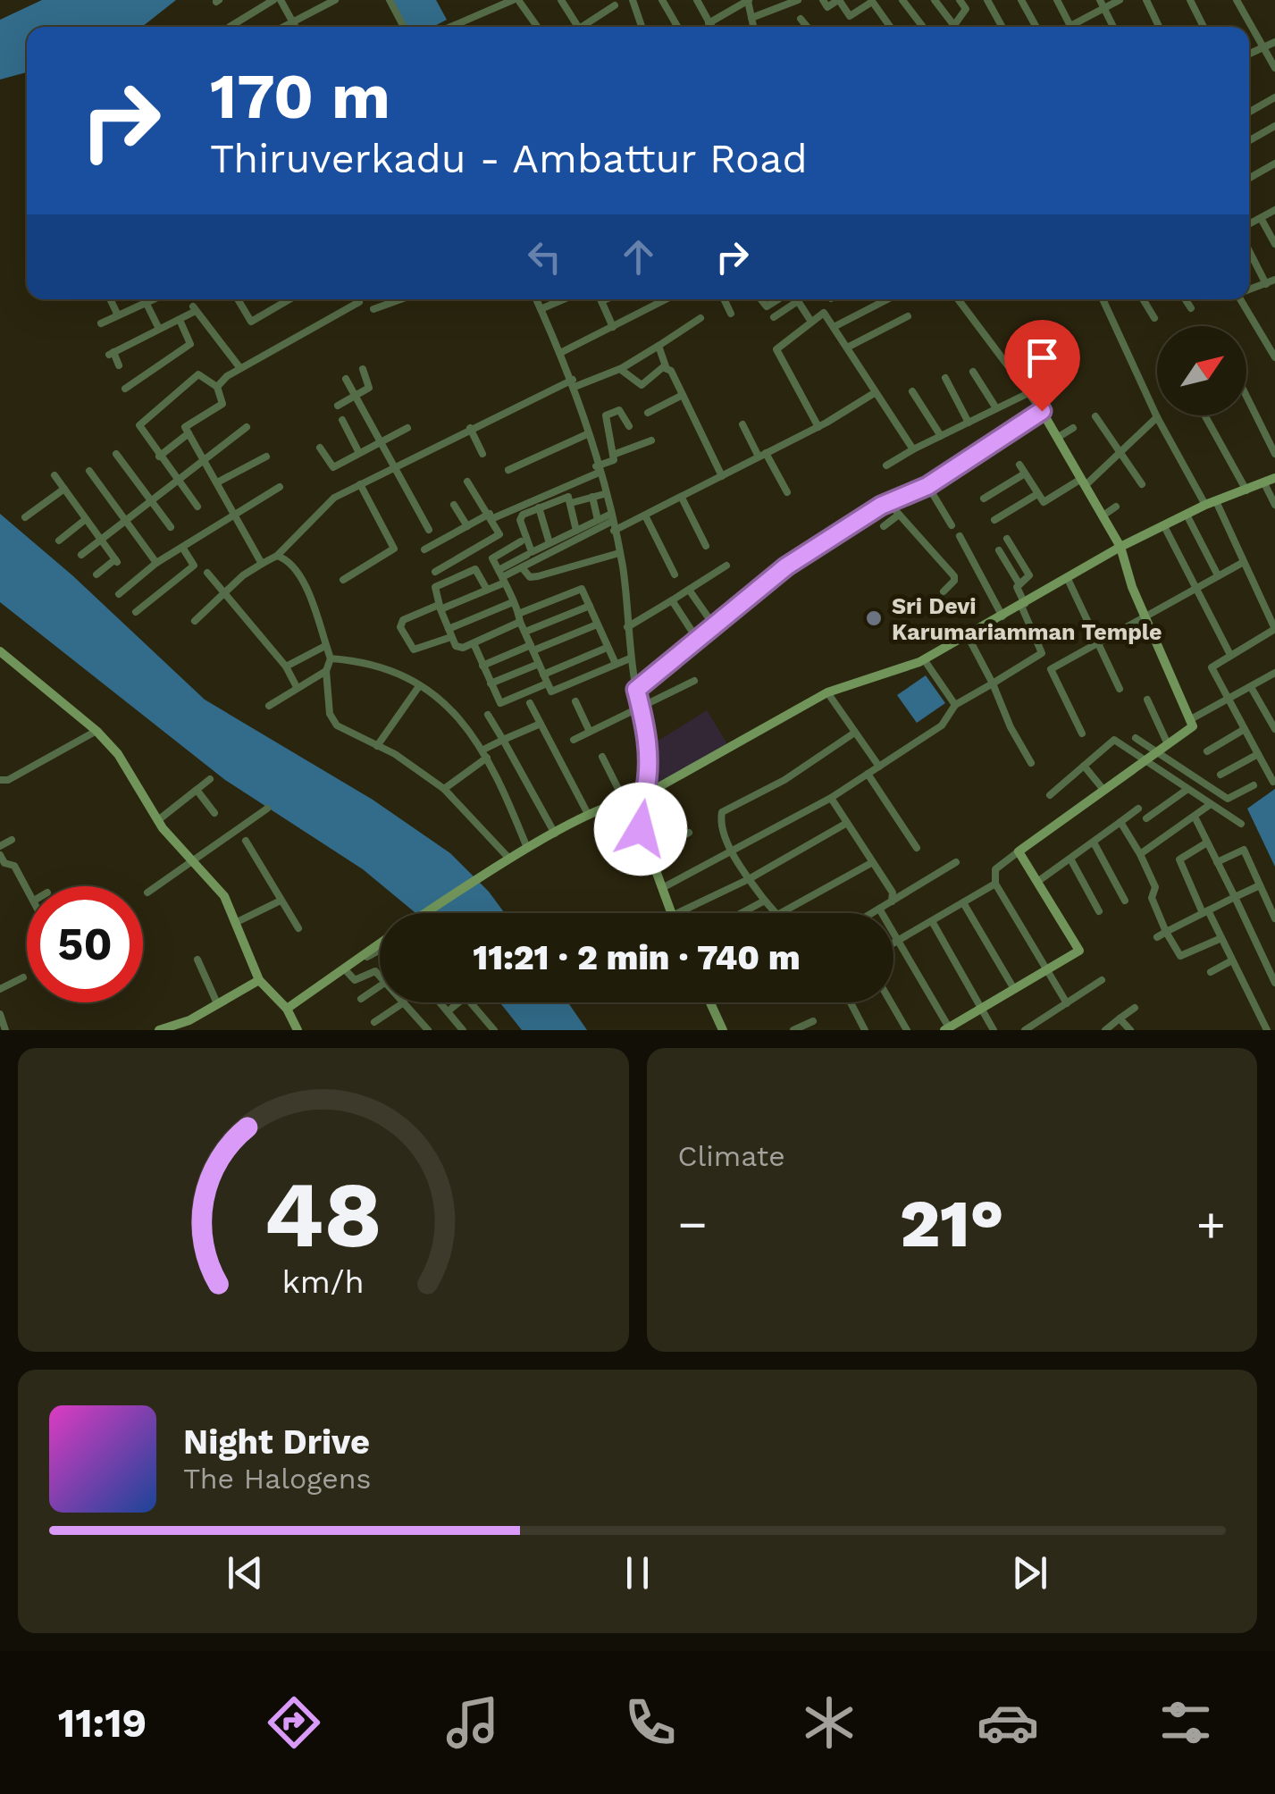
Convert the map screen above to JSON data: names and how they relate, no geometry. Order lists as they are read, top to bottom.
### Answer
{
  "places": ["Sri Devi Karumariamman Temple"],
  "north": "top right",
  "page": {
    "turn": ["170 m", "Thiruverkadu - Ambattur Road"],
    "limit": "50",
    "trip": "11:21 · 2 min · 740 m",
    "tile": "Climate",
    "heat": ["−", "21°", "+"],
    "song": ["Night Drive", "The Halogens"],
    "tabs": "11:19",
    "gauge": ["48", "km/h"]
  }
}
